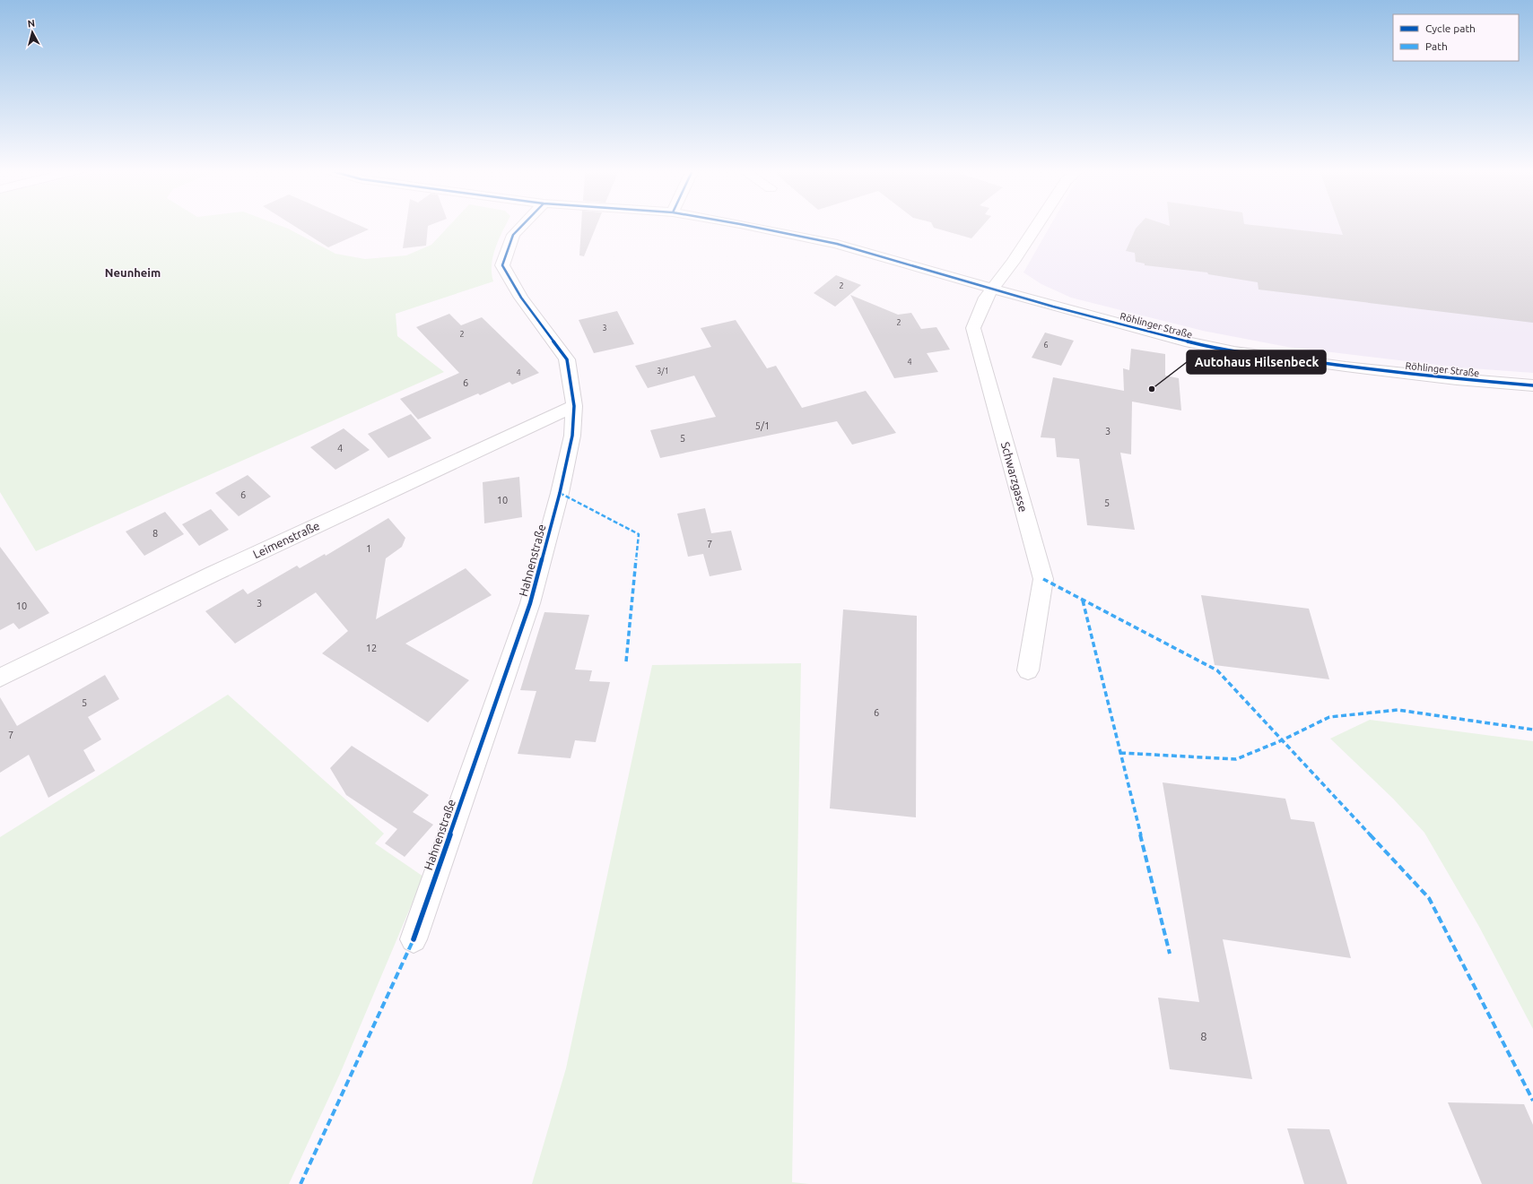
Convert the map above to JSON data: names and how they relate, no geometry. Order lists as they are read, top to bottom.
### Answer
{
  "streets": {
    "street": [
      "Röhlinger Straße",
      "Schwarzgasse",
      "Leimenstraße",
      "Hahnenstraße"
    ]
  },
  "crossings": [
    ["Röhlinger Straße", "Schwarzgasse"],
    ["Leimenstraße", "Hahnenstraße"]
  ],
  "districts": ["Neunheim"],
  "places": ["Autohaus Hilsenbeck"],
  "house_numbers": [
    "2",
    "2",
    "3",
    "2",
    "6",
    "4",
    "3/1",
    "4",
    "6",
    "5/1",
    "3",
    "5",
    "4",
    "6",
    "10",
    "5",
    "8",
    "7",
    "1",
    "3",
    "10",
    "12",
    "5",
    "6",
    "7",
    "8"
  ],
  "legend": ["Cycle path", "Path"],
  "north": "top"
}
